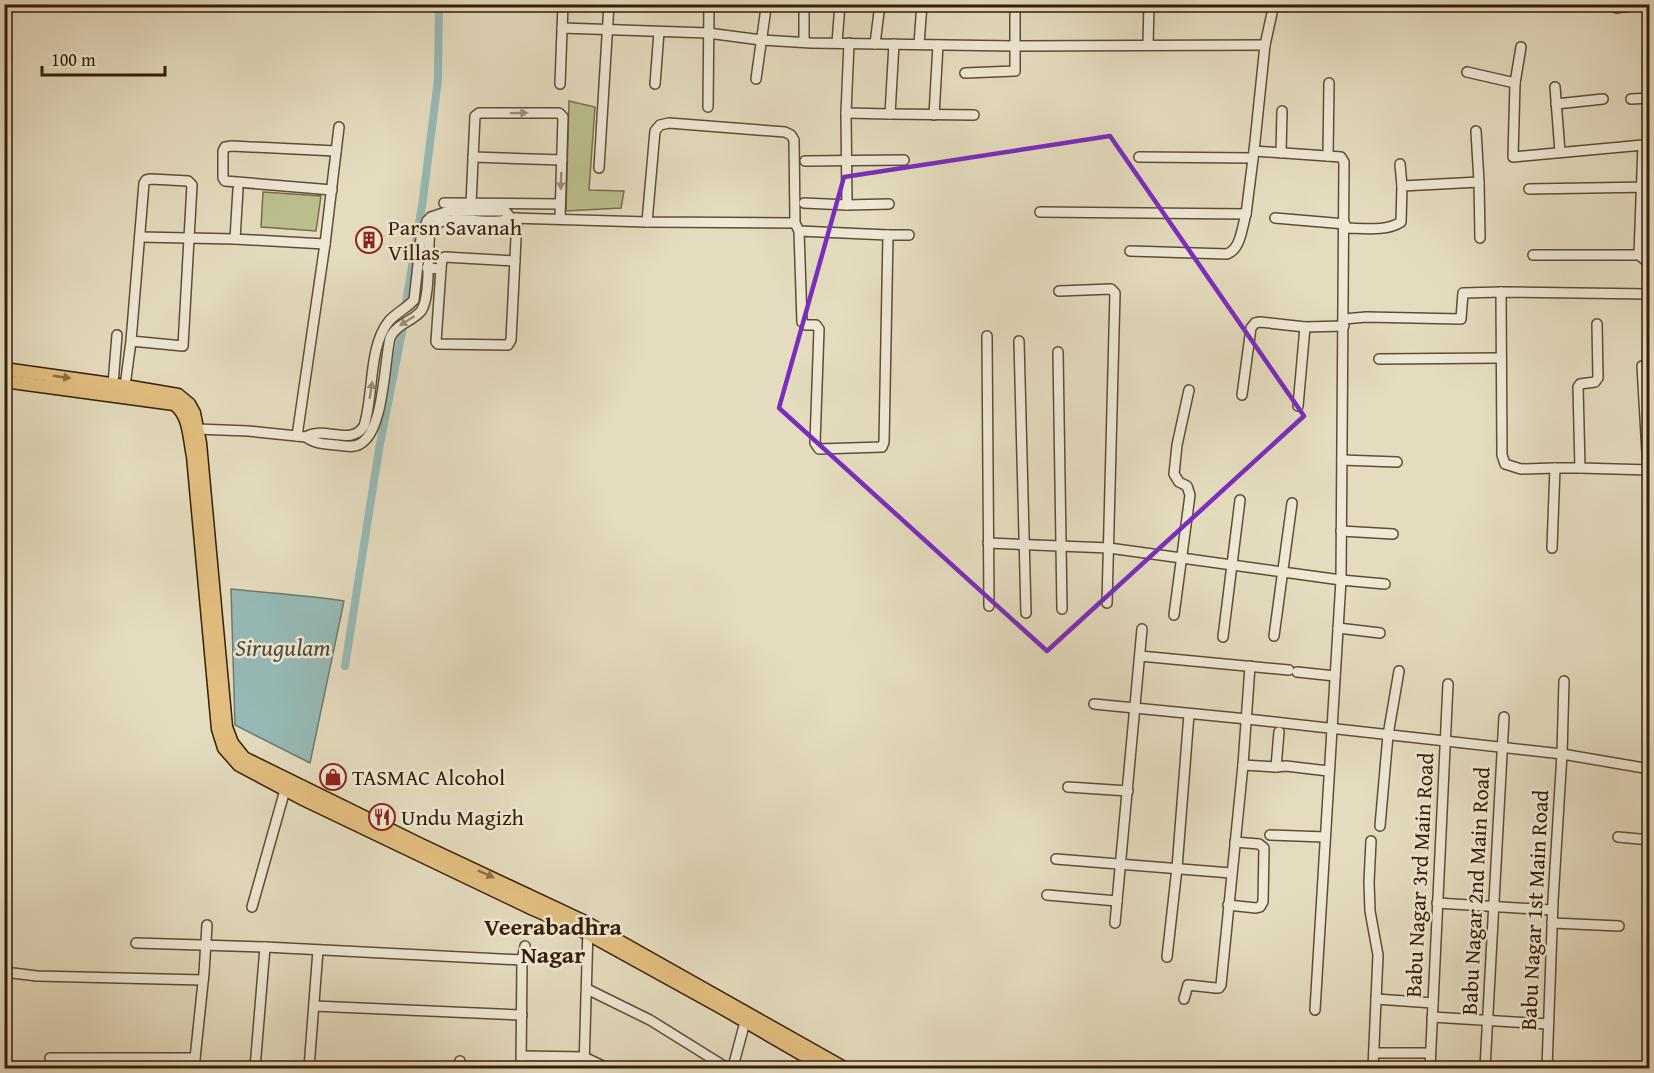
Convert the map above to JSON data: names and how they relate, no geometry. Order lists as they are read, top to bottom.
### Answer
{
  "streets": {
    "street": ["Babu Nagar 3rd Main Road", "Babu Nagar 2nd Main Road", "Babu Nagar 1st Main Road"]
  },
  "districts": ["Veerabadhra Nagar"],
  "water": ["Sirugulam"],
  "places": {
    "building": ["Parsn Savanah Villas"],
    "shop": ["TASMAC Alcohol"],
    "restaurant": ["Undu Magizh"]
  },
  "scale_bar": "100 m"
}
